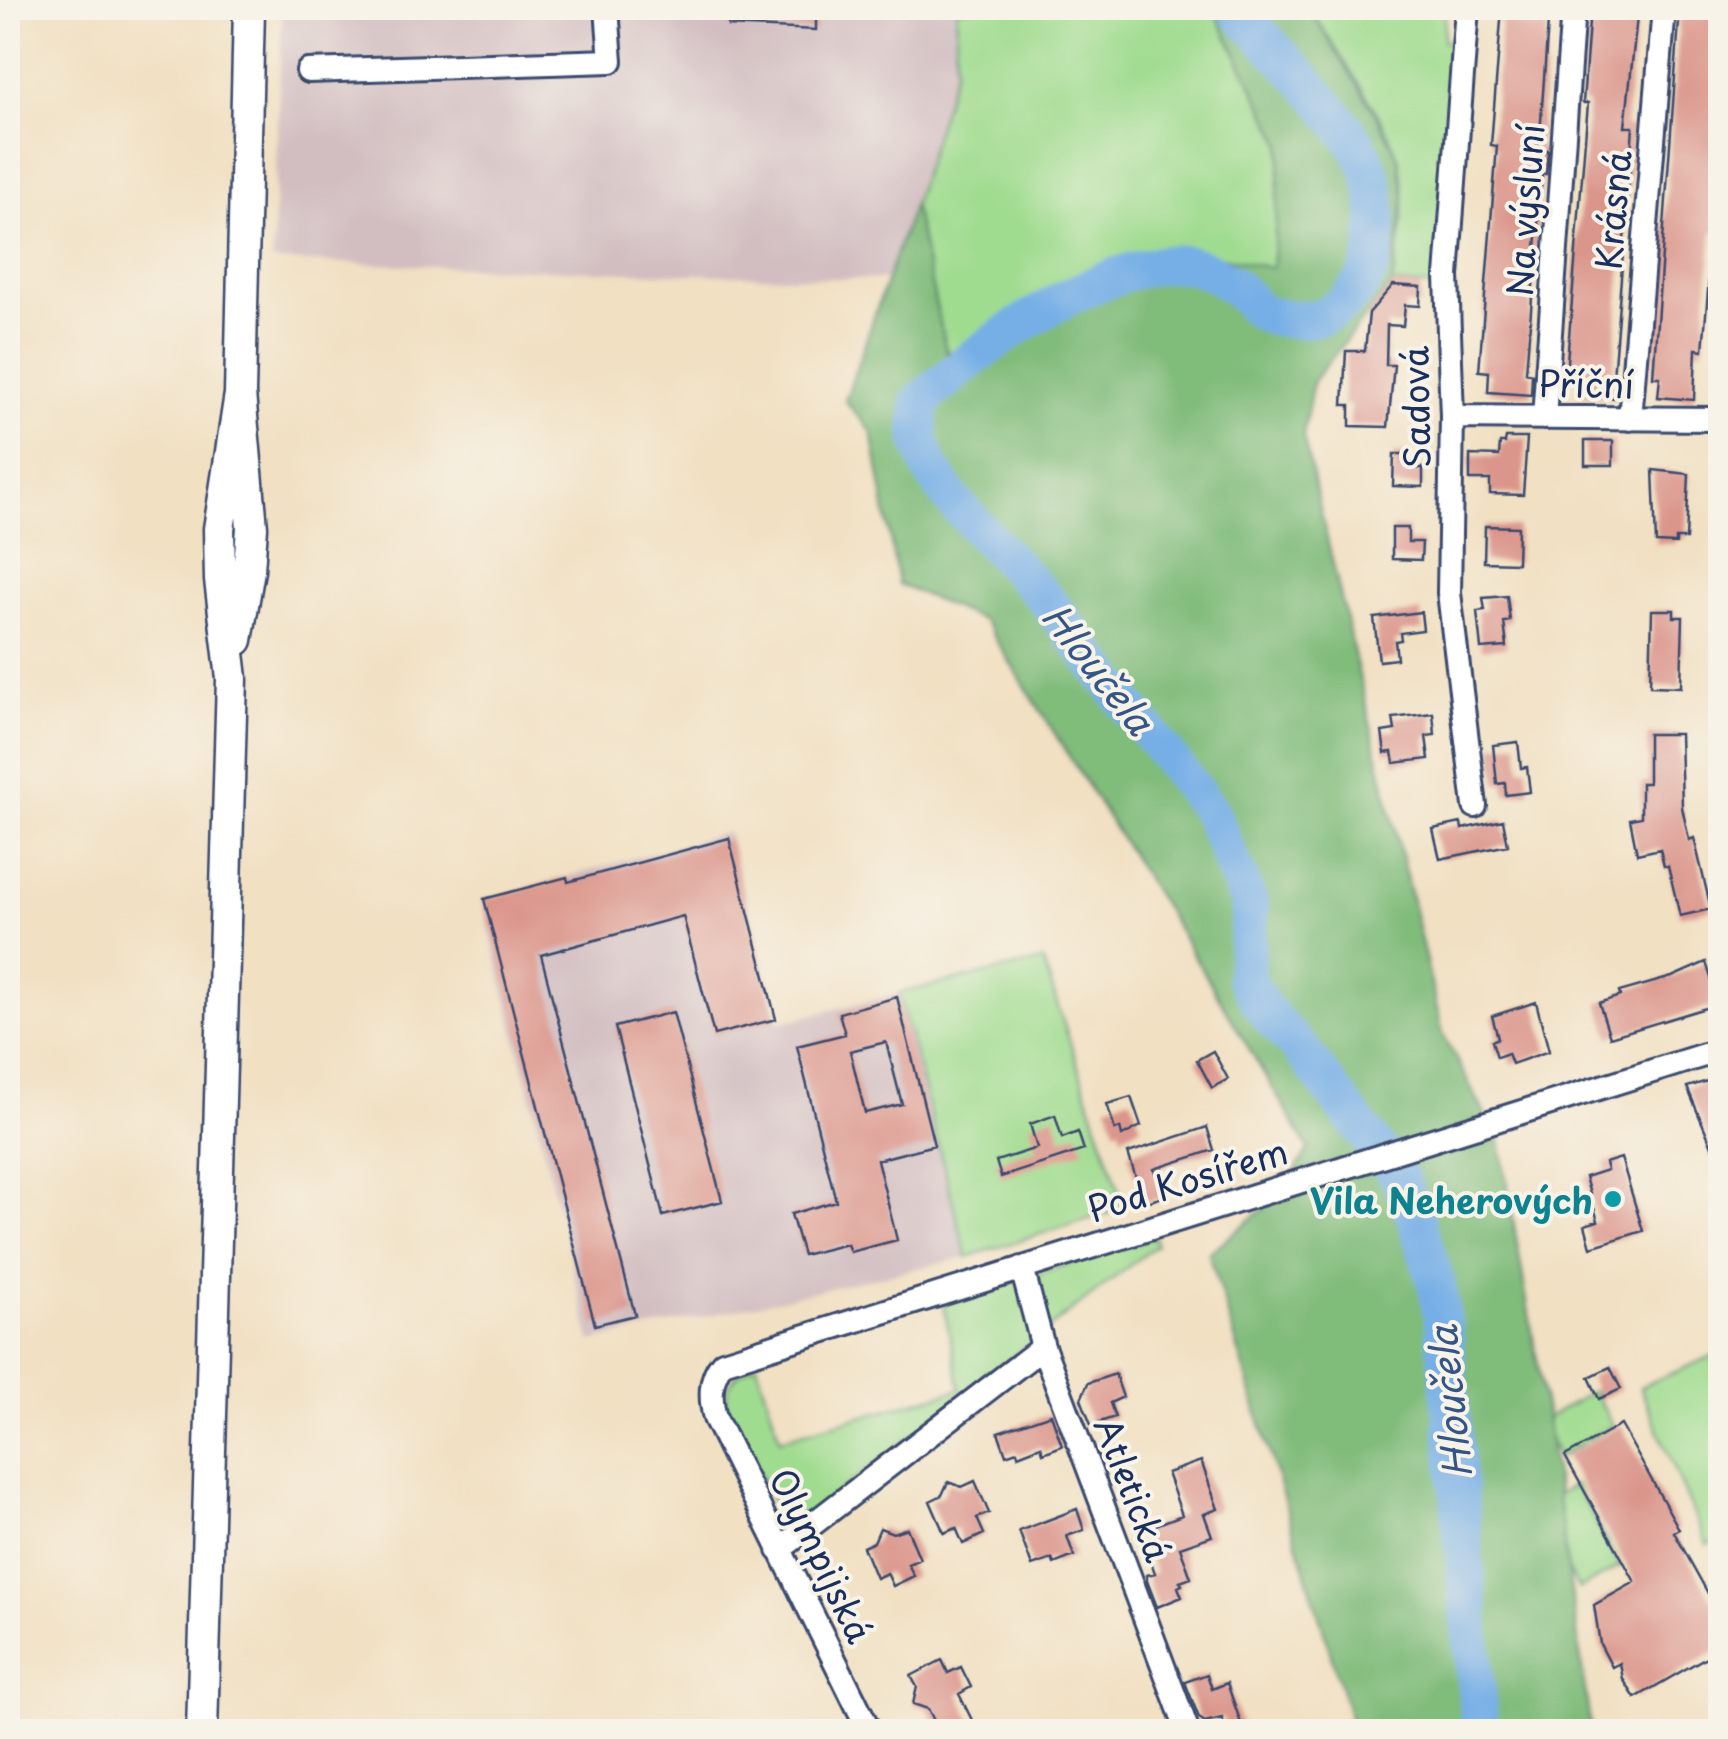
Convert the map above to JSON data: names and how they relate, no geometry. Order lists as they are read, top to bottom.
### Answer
{
  "streets": {
    "street": [
      "Na výsluní",
      "Krásná",
      "Příční",
      "Sadová",
      "Pod Kosířem",
      "Atletická",
      "Olympijská"
    ]
  },
  "crossings": [
    ["Na výsluní", "Příční"],
    ["Krásná", "Příční"],
    ["Příční", "Sadová"],
    ["Pod Kosířem", "Atletická"],
    ["Pod Kosířem", "Olympijská"]
  ],
  "water": ["Hloučela"],
  "places": ["Vila Neherových"]
}
